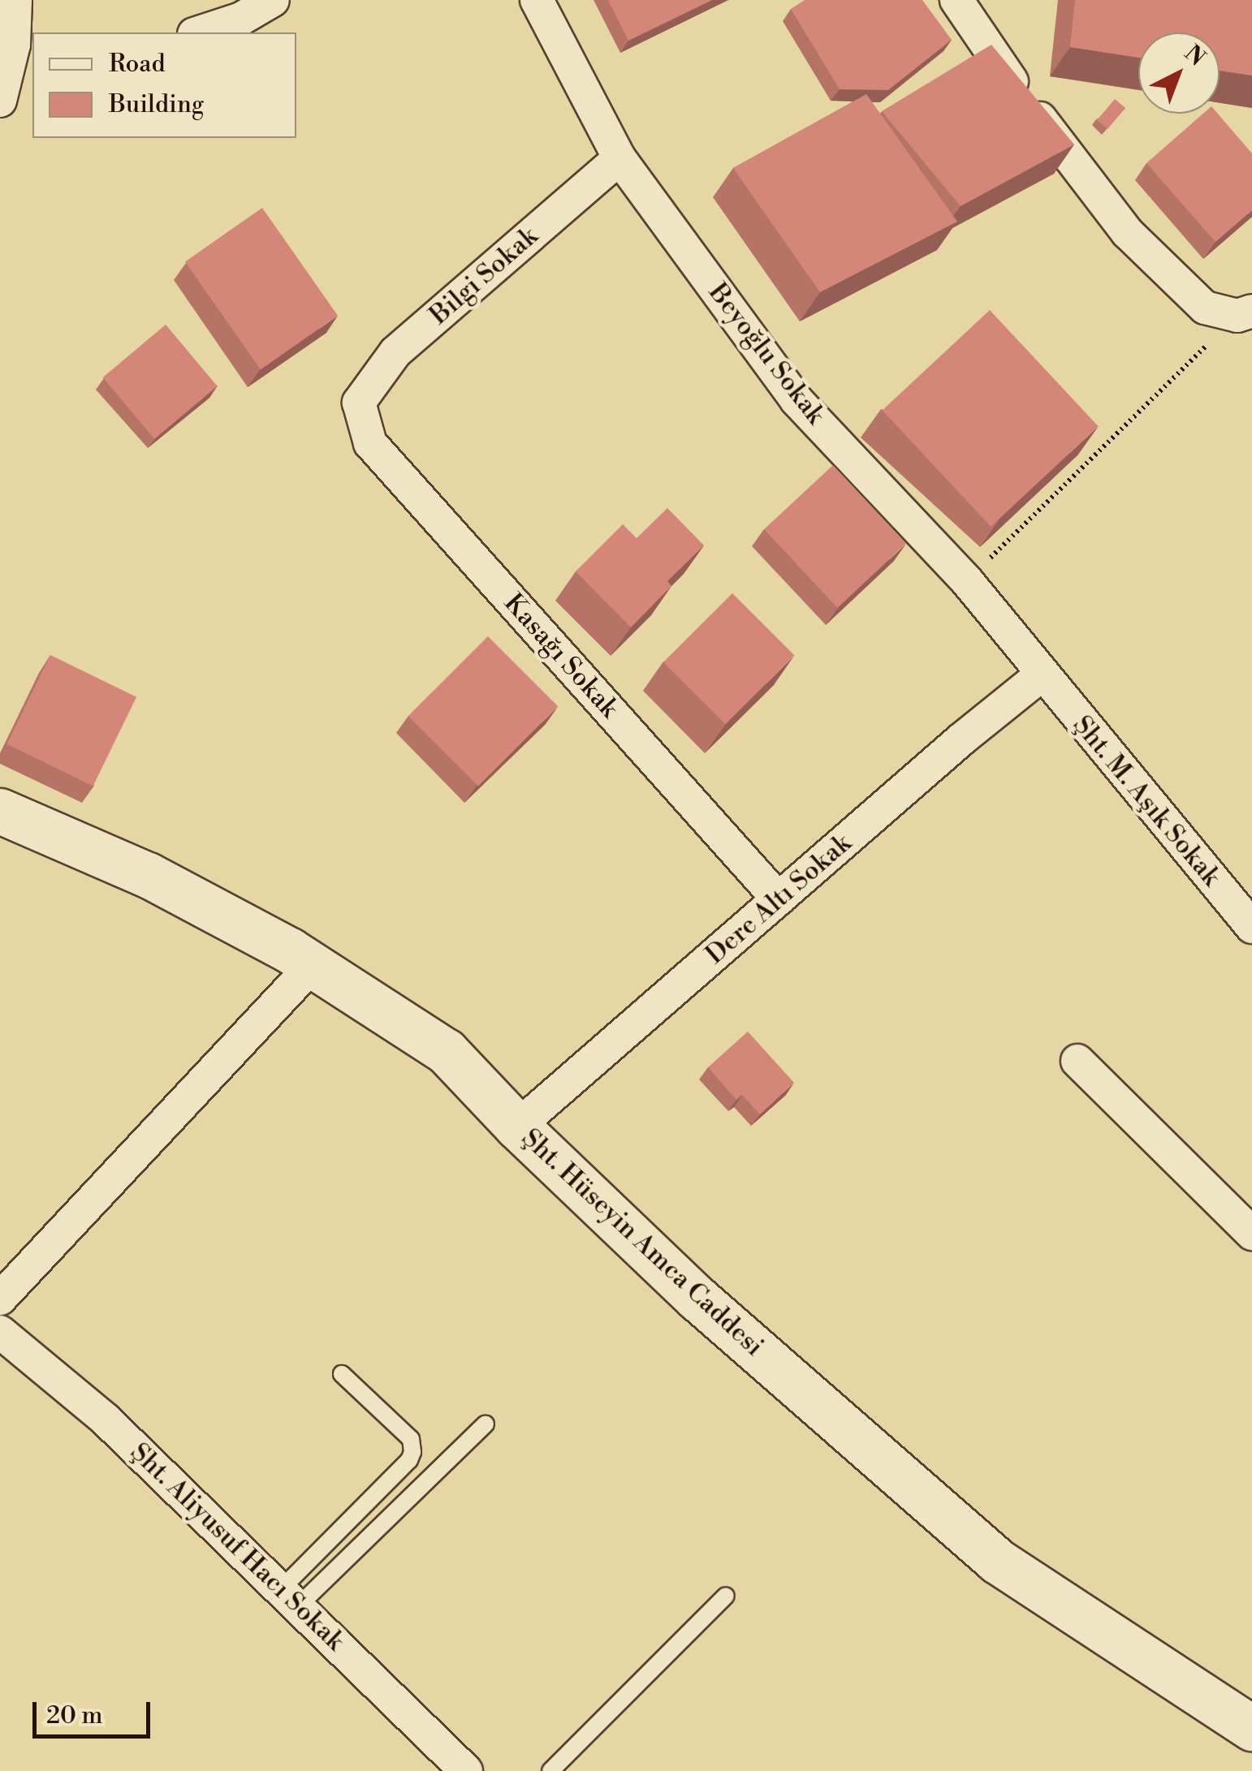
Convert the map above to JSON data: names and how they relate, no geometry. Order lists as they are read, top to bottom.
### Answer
{
  "streets": {
    "street": [
      "Bilgi Sokak",
      "Beyoğlu Sokak",
      "Kasağı Sokak",
      "Şht. M. Aşık Sokak",
      "Dere Altı Sokak",
      "Şht. Hüseyin Amca Caddesi",
      "Şht. Aliyusuf Hacı Sokak"
    ]
  },
  "crossings": [
    ["Bilgi Sokak", "Beyoğlu Sokak"],
    ["Bilgi Sokak", "Kasağı Sokak"],
    ["Beyoğlu Sokak", "Şht. M. Aşık Sokak"],
    ["Beyoğlu Sokak", "Dere Altı Sokak"],
    ["Kasağı Sokak", "Dere Altı Sokak"],
    ["Şht. M. Aşık Sokak", "Dere Altı Sokak"],
    ["Dere Altı Sokak", "Şht. Hüseyin Amca Caddesi"]
  ],
  "legend": ["Road", "Building"],
  "scale_bar": "20 m",
  "north": "top right"
}
